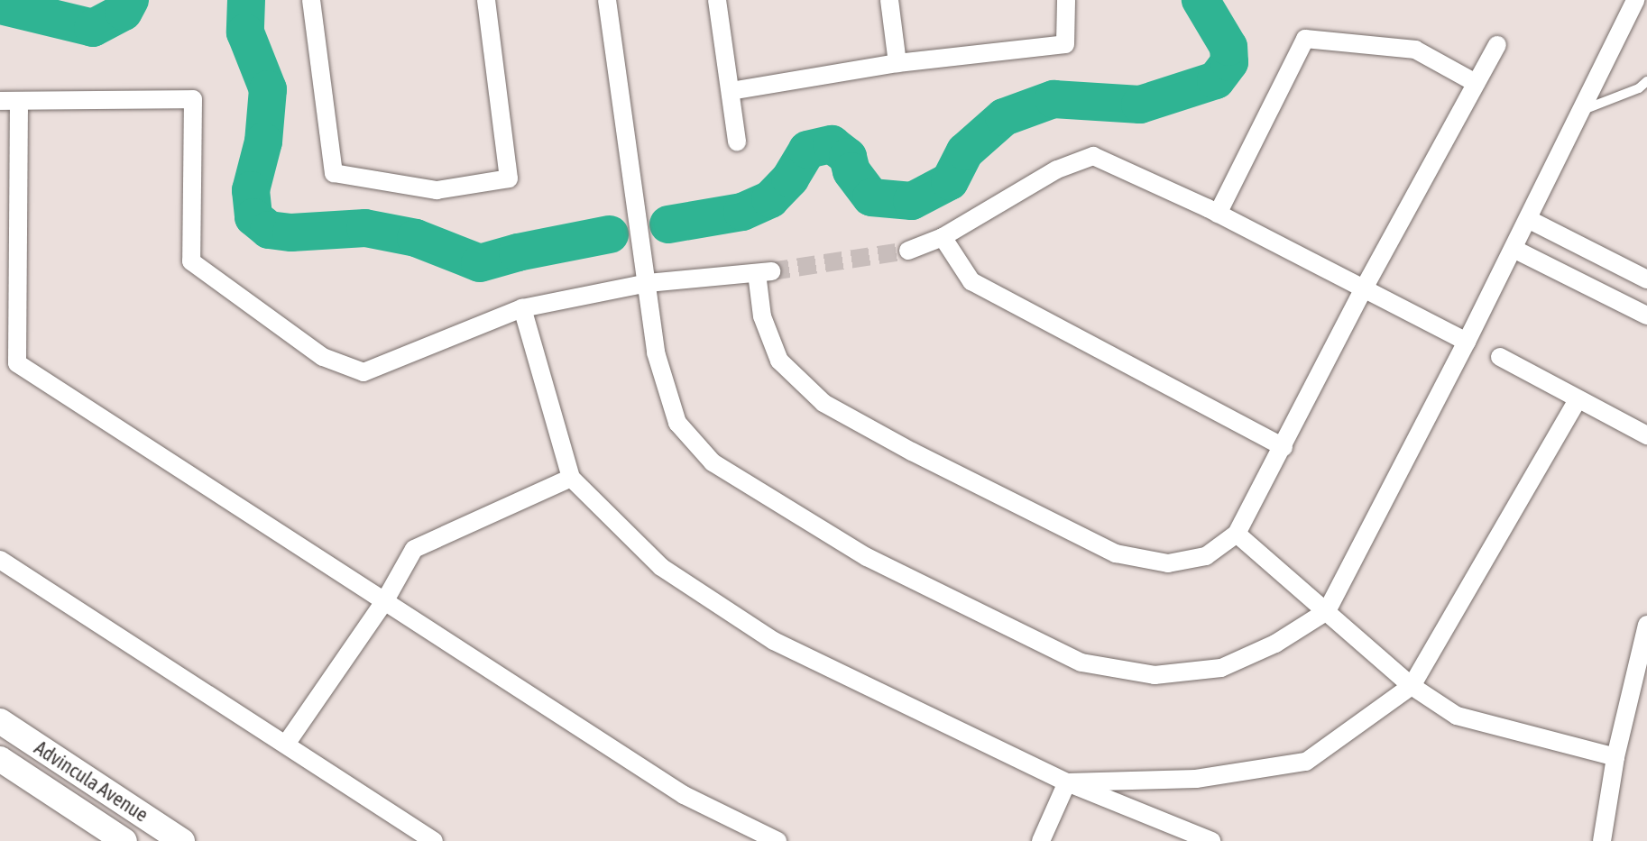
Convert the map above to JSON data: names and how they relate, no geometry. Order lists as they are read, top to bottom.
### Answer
{
  "streets": {
    "main road": ["Advincula Avenue"]
  }
}
